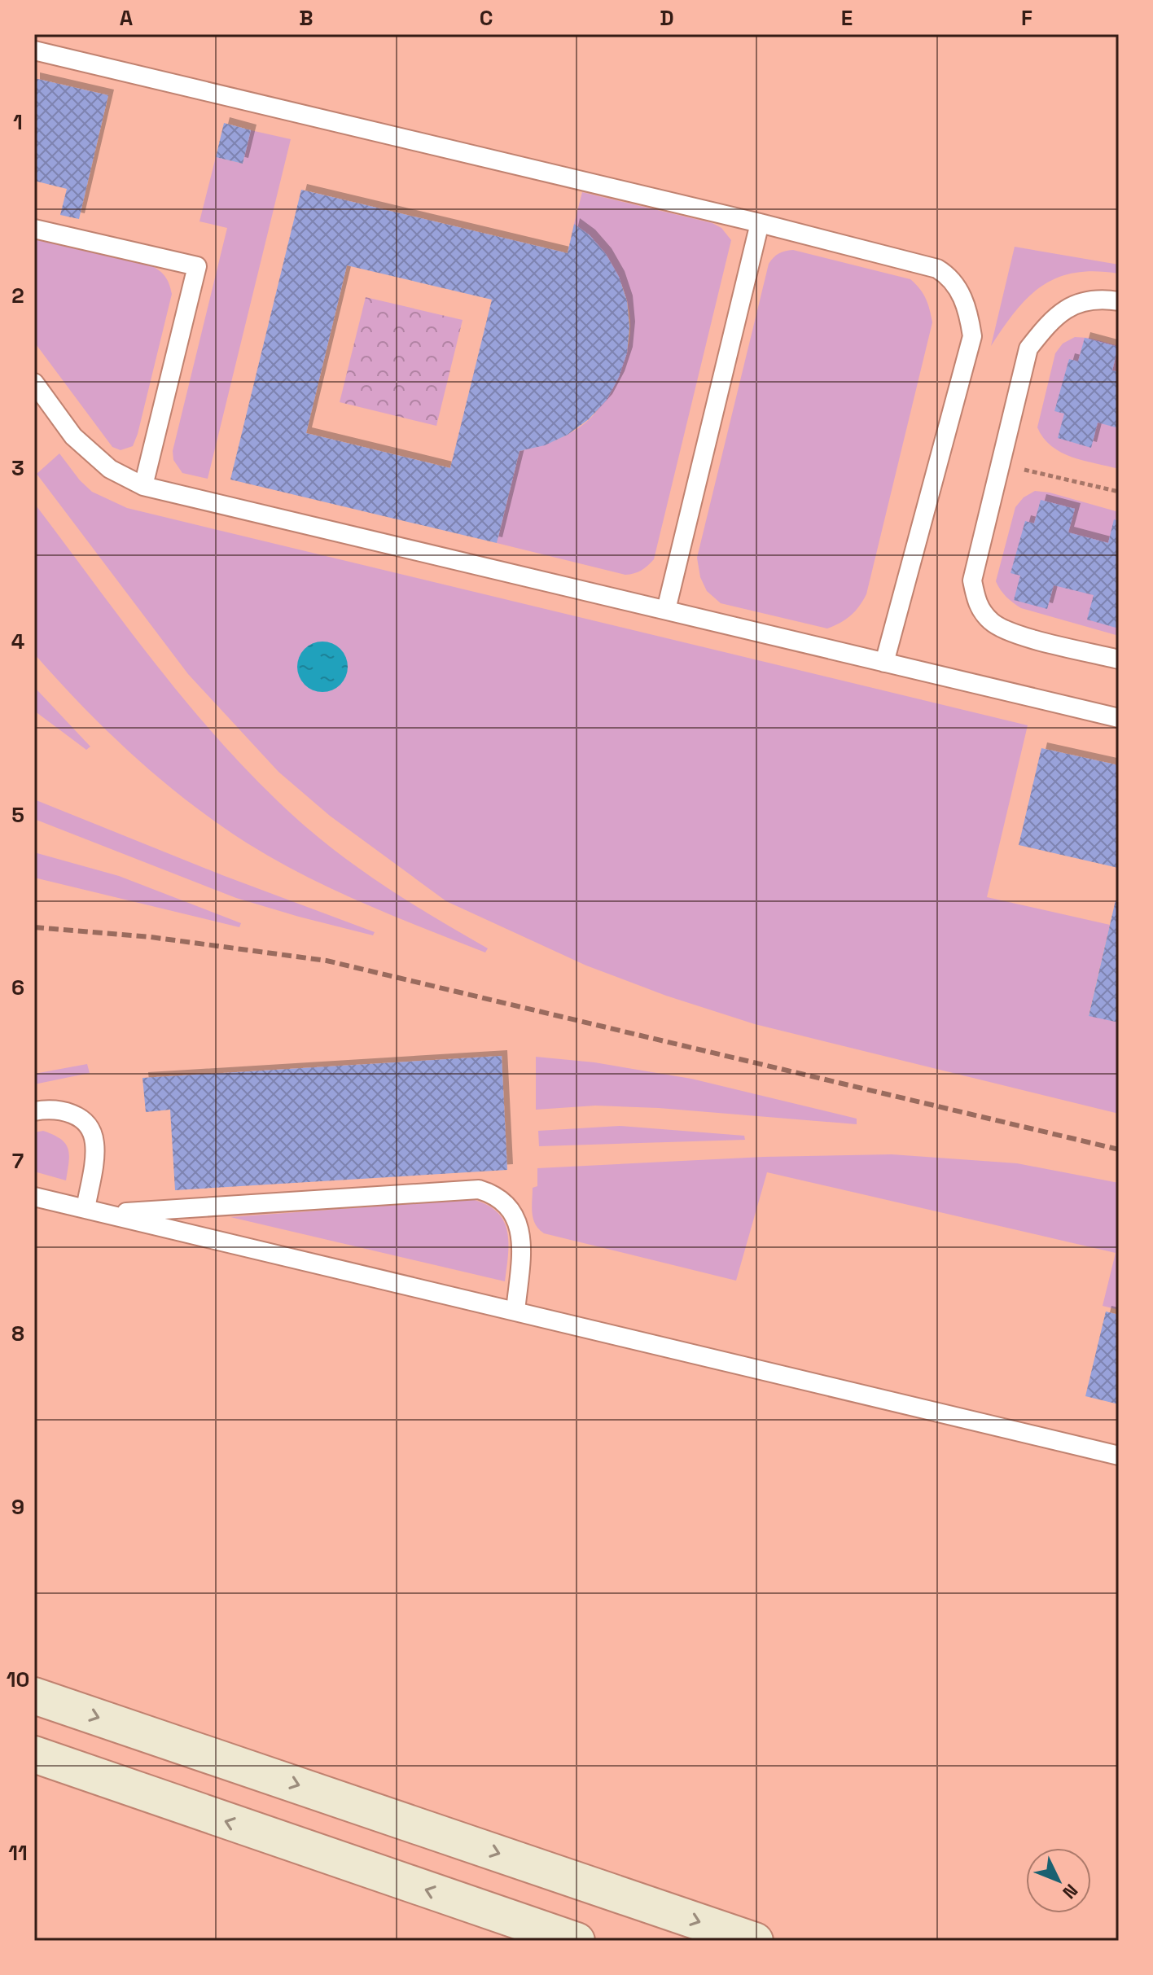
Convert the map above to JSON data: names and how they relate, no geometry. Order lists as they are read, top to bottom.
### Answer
{
  "north": "bottom right",
  "grid": {
    "columns": [
      "A",
      "B",
      "C",
      "D",
      "E",
      "F"
    ],
    "rows": [
      "1",
      "2",
      "3",
      "4",
      "5",
      "6",
      "7",
      "8",
      "9",
      "10",
      "11"
    ]
  }
}
